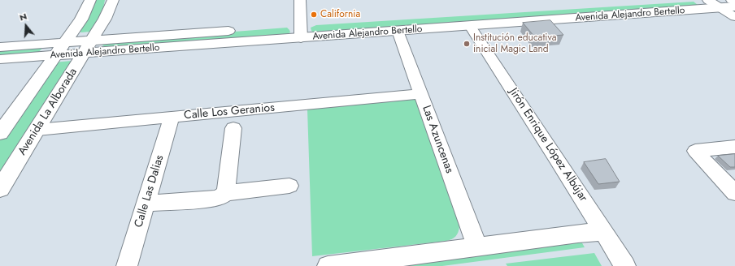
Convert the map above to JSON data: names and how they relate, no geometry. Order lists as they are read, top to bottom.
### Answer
{
  "streets": {
    "main road": ["Avenida Alejandro Bertello", "Avenida La Alborada"],
    "street": [
      "Calle Los Geranios",
      "Las Azuncenas",
      "Jirón Enrique López Albújar",
      "Calle Las Dalias"
    ]
  },
  "crossings": [
    ["Avenida Alejandro Bertello", "Avenida La Alborada"],
    ["Avenida Alejandro Bertello", "Las Azuncenas"],
    ["Avenida Alejandro Bertello", "Jirón Enrique López Albújar"],
    ["Avenida La Alborada", "Calle Los Geranios"],
    ["Calle Los Geranios", "Las Azuncenas"],
    ["Calle Los Geranios", "Calle Las Dalias"]
  ],
  "places": ["California", "Institución educativa inicial Magic Land"],
  "north": "top"
}
